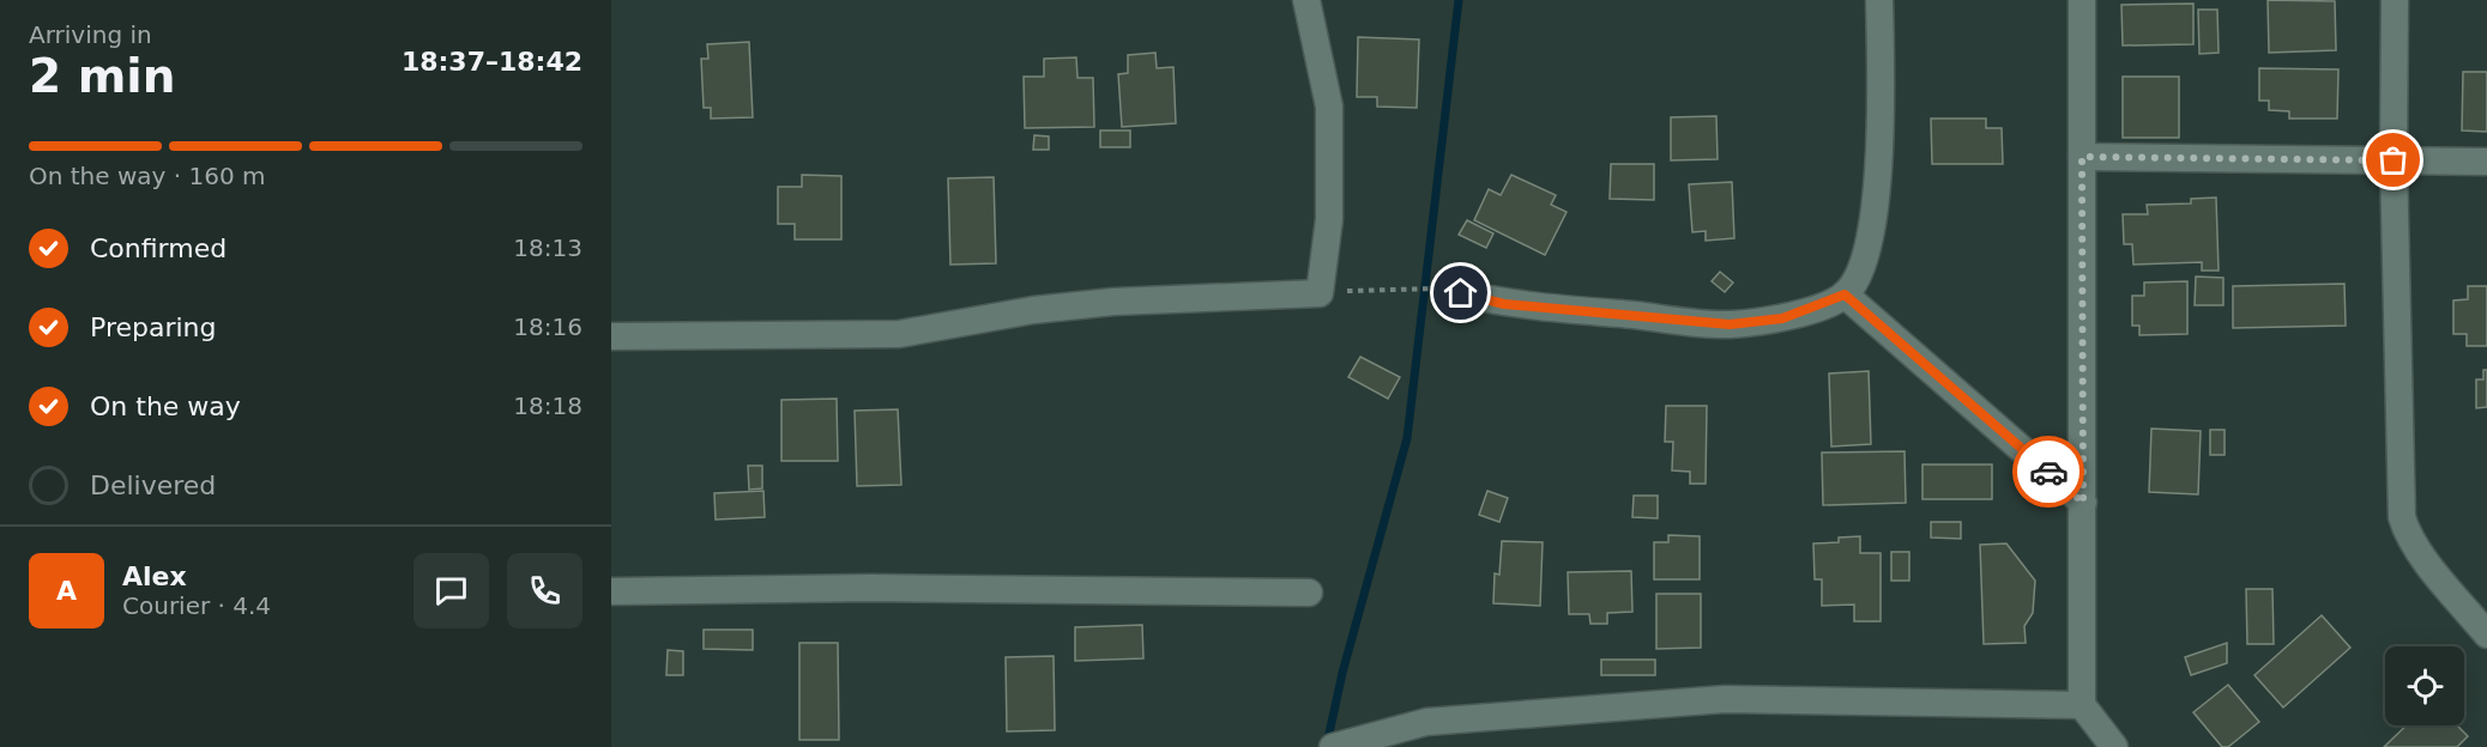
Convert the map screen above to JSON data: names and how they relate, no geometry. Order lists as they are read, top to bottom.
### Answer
{
  "page": {
    "heading": ["2 min", "Arriving in", "18:37–18:42"],
    "panel": ["Alex", "Courier · 4.4"],
    "bar": "On the way · 160 m",
    "list": [
      ["Confirmed", "18:13"],
      ["Preparing", "18:16"],
      ["On the way", "18:18"],
      "Delivered"
    ],
    "round": "A"
  }
}
